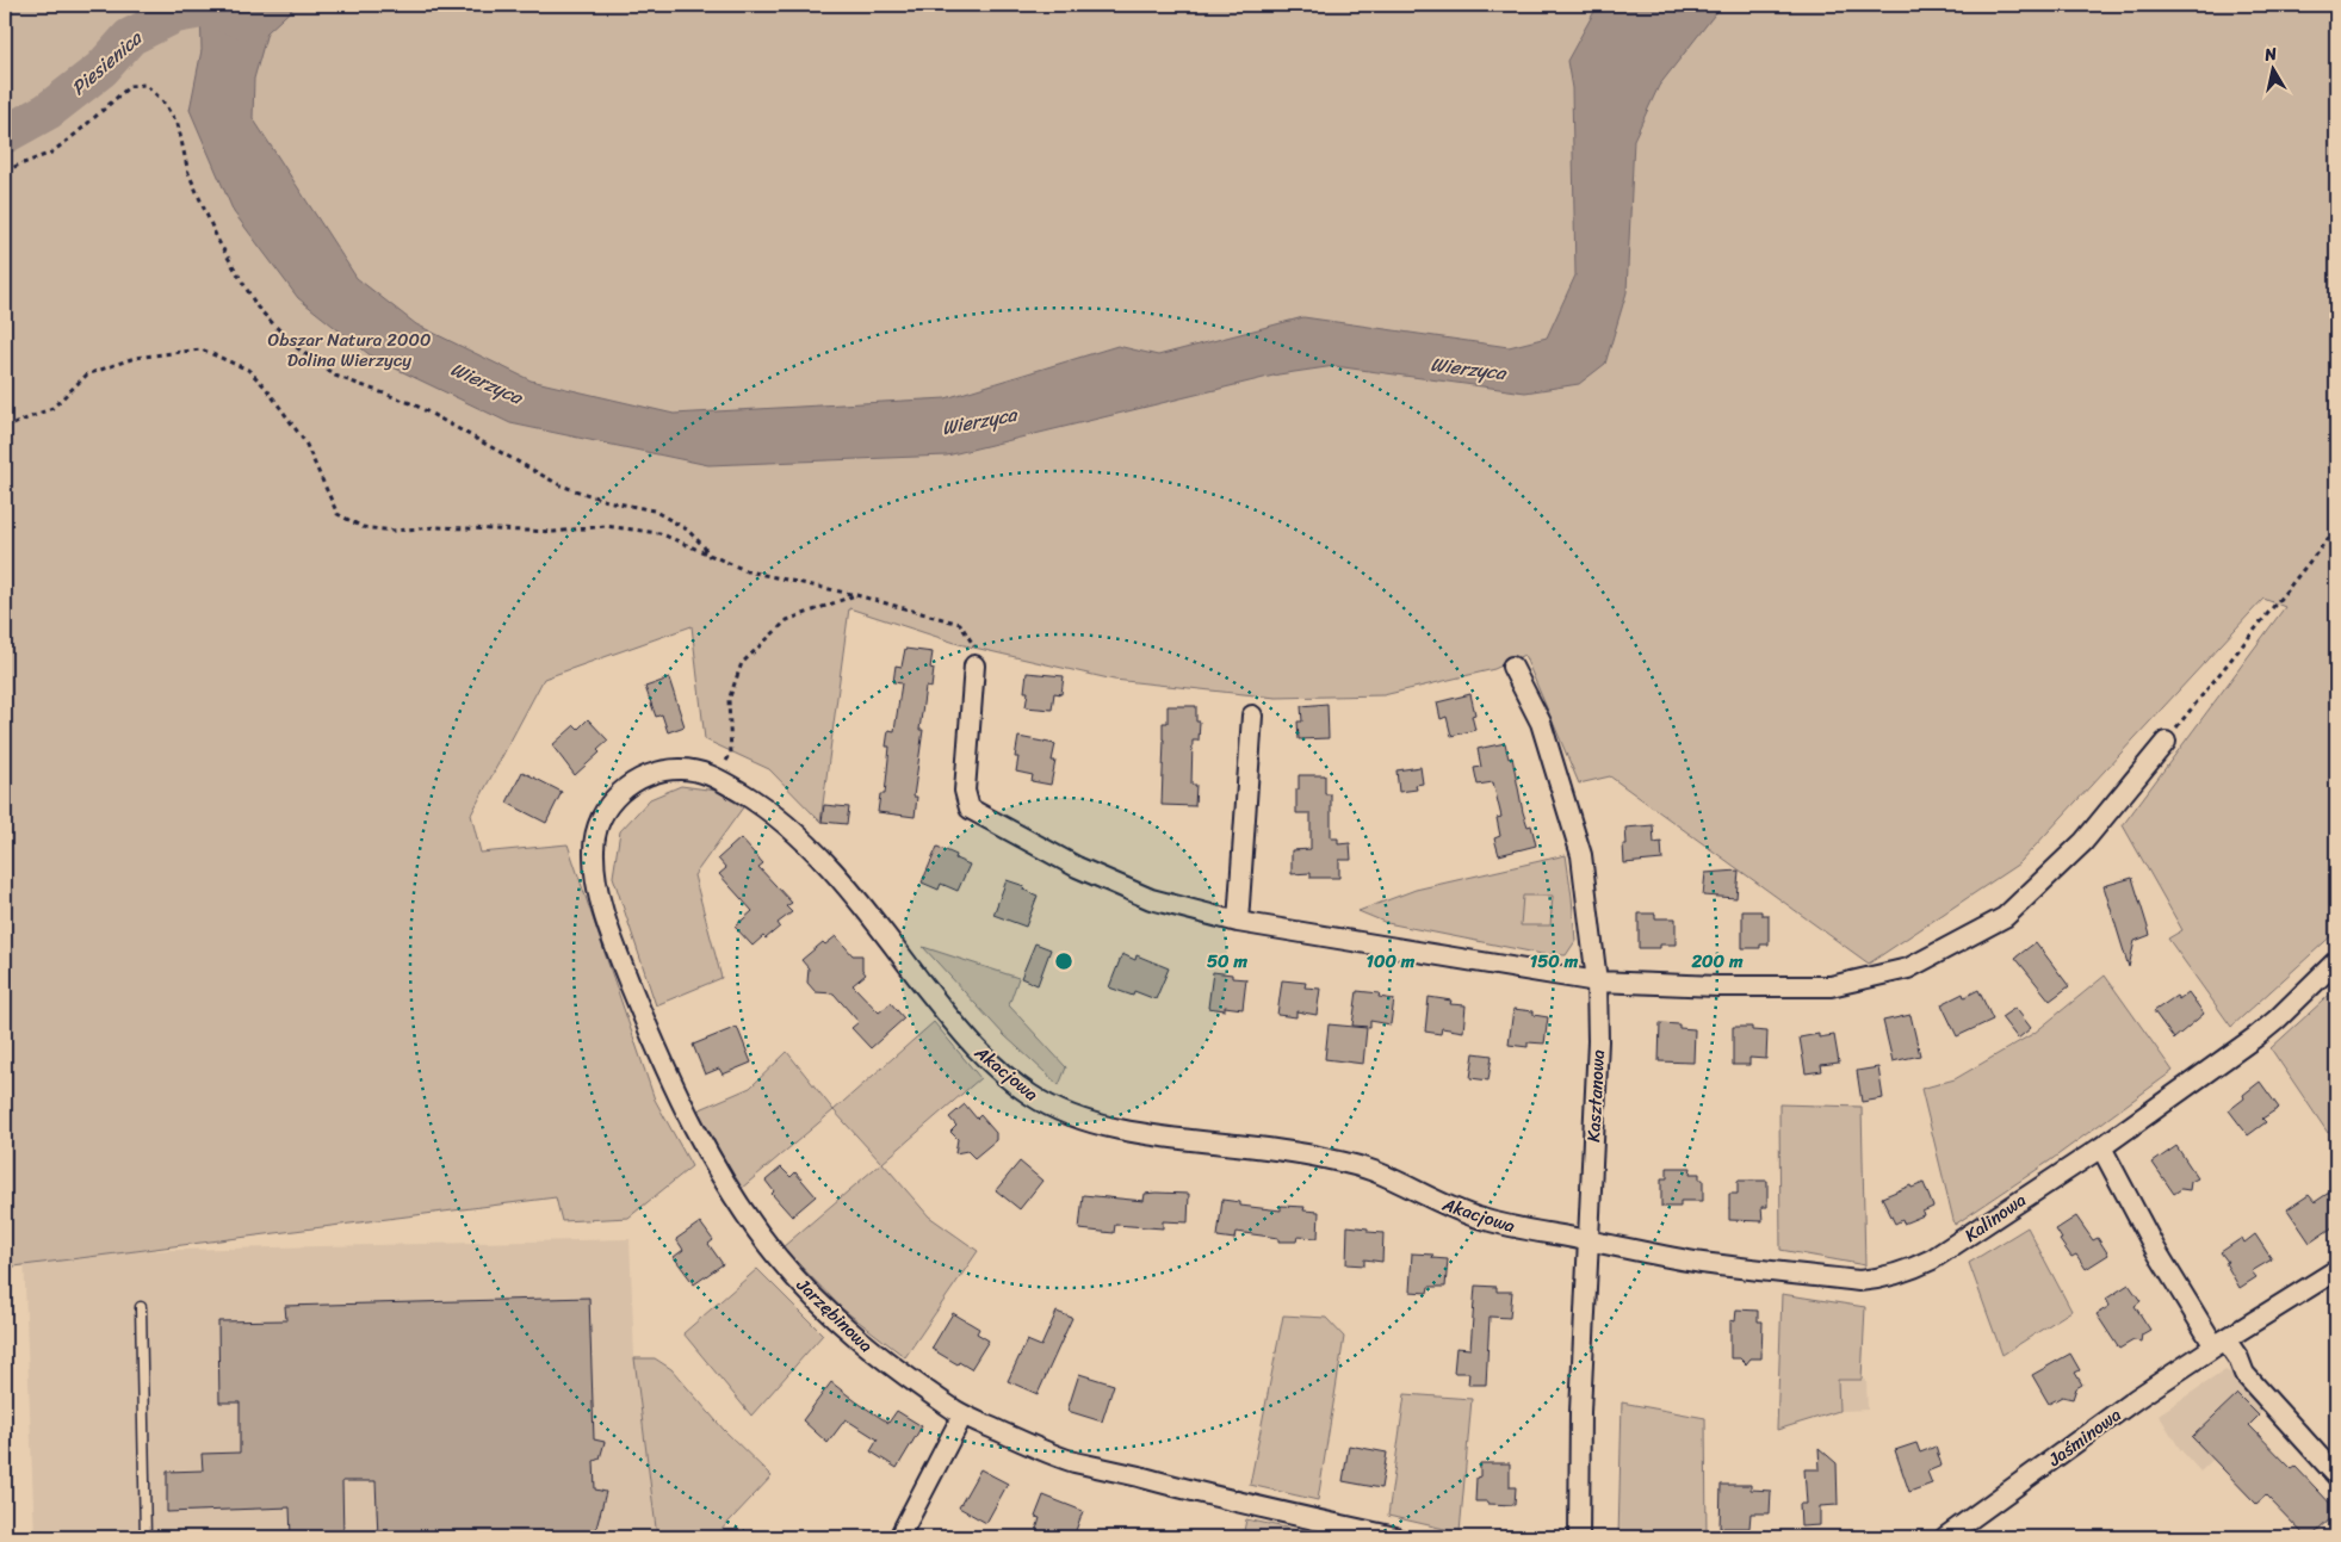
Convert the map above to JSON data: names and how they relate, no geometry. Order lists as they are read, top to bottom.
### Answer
{
  "streets": {
    "street": [
      "Akacjowa",
      "Kasztanowa",
      "Kalinowa",
      "Jarzębinowa",
      "Jaśminowa"
    ]
  },
  "crossings": [
    ["Akacjowa", "Kasztanowa"],
    ["Akacjowa", "Kalinowa"],
    ["Akacjowa", "Jarzębinowa"],
    ["Kasztanowa", "Kalinowa"]
  ],
  "water": ["Piesienica", "Wierzyca"],
  "parks": ["Obszar Natura 2000 Dolina Wierzycy"],
  "north": "top",
  "rings": [
    "50 m",
    "100 m",
    "150 m",
    "200 m"
  ]
}
